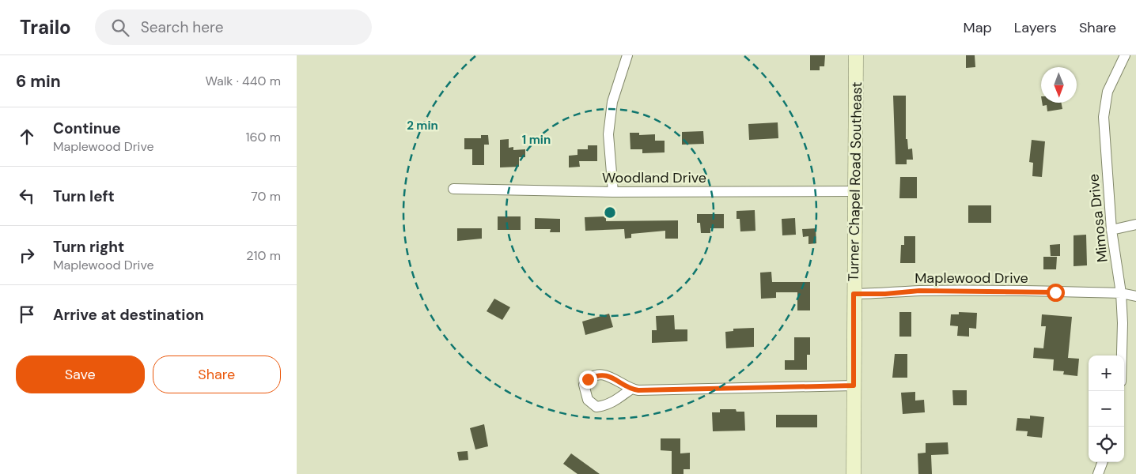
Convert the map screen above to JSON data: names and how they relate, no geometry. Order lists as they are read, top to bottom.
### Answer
{
  "streets": {
    "street": [
      "Woodland Drive",
      "Turner Chapel Road Southeast",
      "Mimosa Drive",
      "Maplewood Drive"
    ]
  },
  "crossings": [
    ["Woodland Drive", "Turner Chapel Road Southeast"],
    ["Turner Chapel Road Southeast", "Maplewood Drive"],
    ["Mimosa Drive", "Maplewood Drive"]
  ],
  "north": "bottom",
  "page": {
    "header": "Trailo",
    "search": "Search here",
    "nav": ["Map", "Layers", "Share"],
    "heading": ["6 min", "Walk · 440 m"],
    "list": [
      ["Continue", "Maplewood Drive", "160 m"],
      ["Turn left", "70 m"],
      ["Turn right", "Maplewood Drive", "210 m"],
      "Arrive at destination"
    ],
    "buttons": ["Save", "Share"],
    "map_buttons": ["+", "−"]
  },
  "rings": ["2 min", "1 min"]
}
